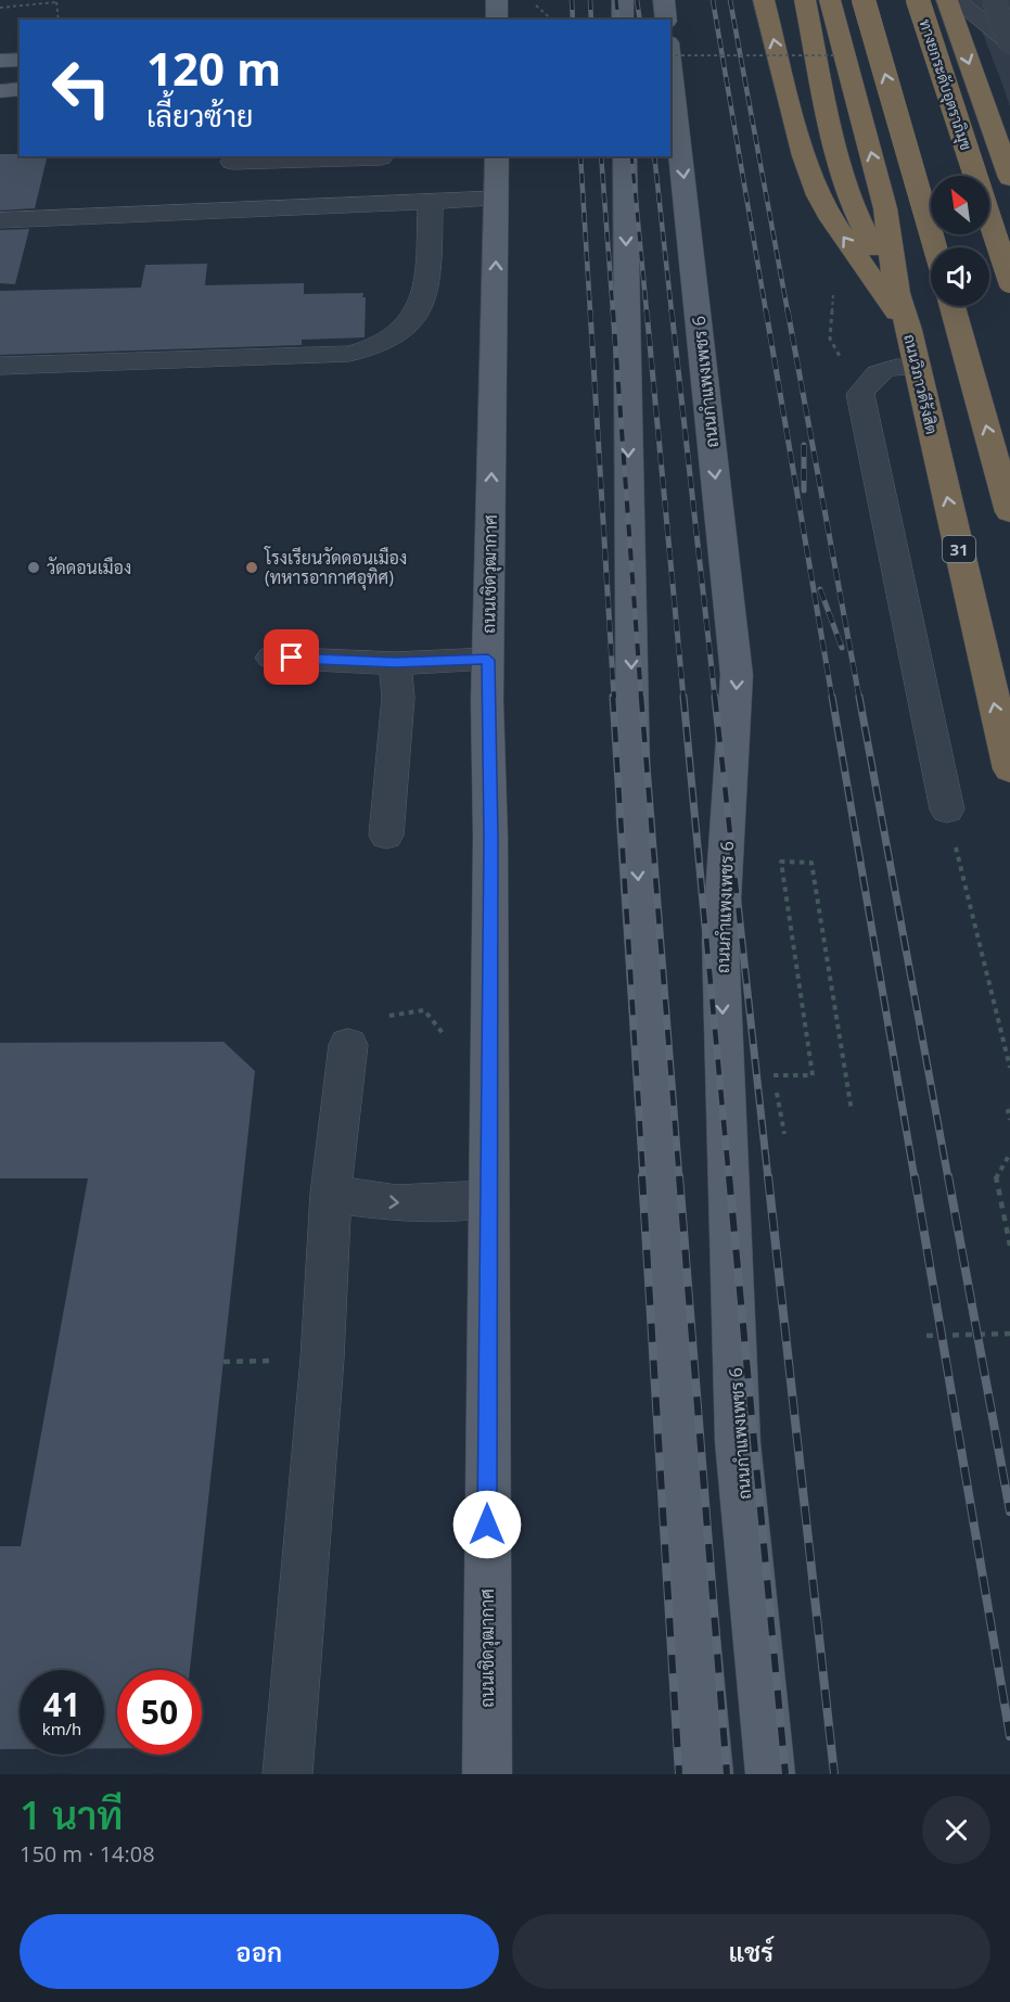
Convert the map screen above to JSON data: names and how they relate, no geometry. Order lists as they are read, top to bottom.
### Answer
{
  "streets": {
    "highway": ["ทางยกระดับอุตราภิมุข", "ถนนวิภาวดีรังสิต", "31"],
    "main road": ["ถนนกำแพงเพชร 6", "ถนนเชิดวุฒากาศ"]
  },
  "places": ["วัดดอนเมือง", "โรงเรียนวัดดอนเมือง (ทหารอากาศอุทิศ)"],
  "north": "top left",
  "page": {
    "turn": ["120 m", "เลี้ยวซ้าย"],
    "speed": "41 km/h",
    "limit": "50",
    "heading": ["1 นาที", "150 m · 14:08"],
    "buttons": ["ออก", "แชร์"]
  }
}
